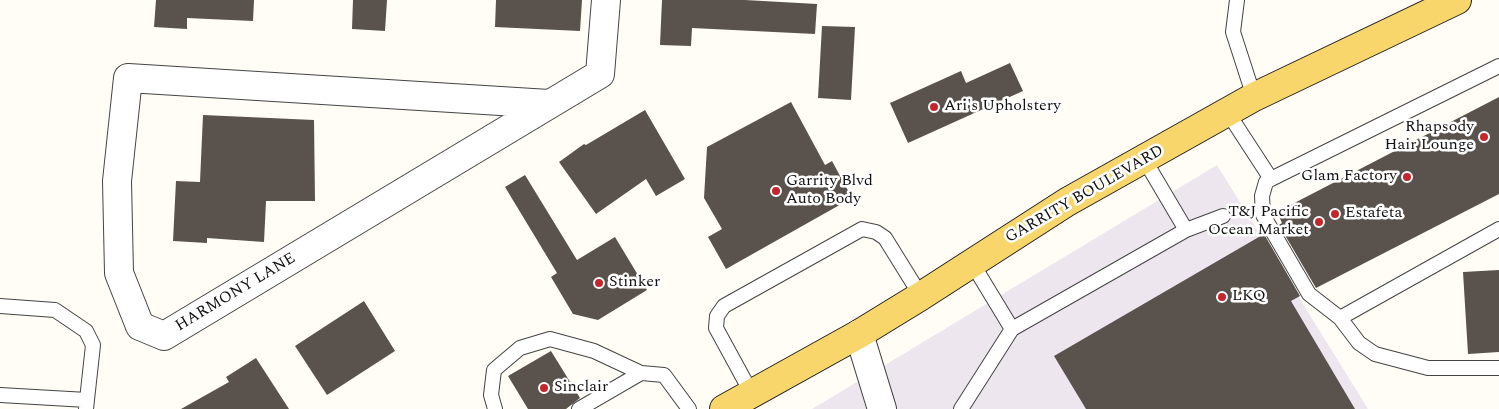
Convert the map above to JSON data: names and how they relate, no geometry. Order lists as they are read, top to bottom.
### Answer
{
  "streets": {
    "main road": ["GARRITY BOULEVARD"],
    "street": ["HARMONY LANE"]
  },
  "places": [
    "Ari's Upholstery",
    "Rhapsody Hair Lounge",
    "Glam Factory",
    "Garrity Blvd Auto Body",
    "Estafeta",
    "T&J Pacific Ocean Market",
    "Stinker",
    "LKQ",
    "Sinclair"
  ]
}
